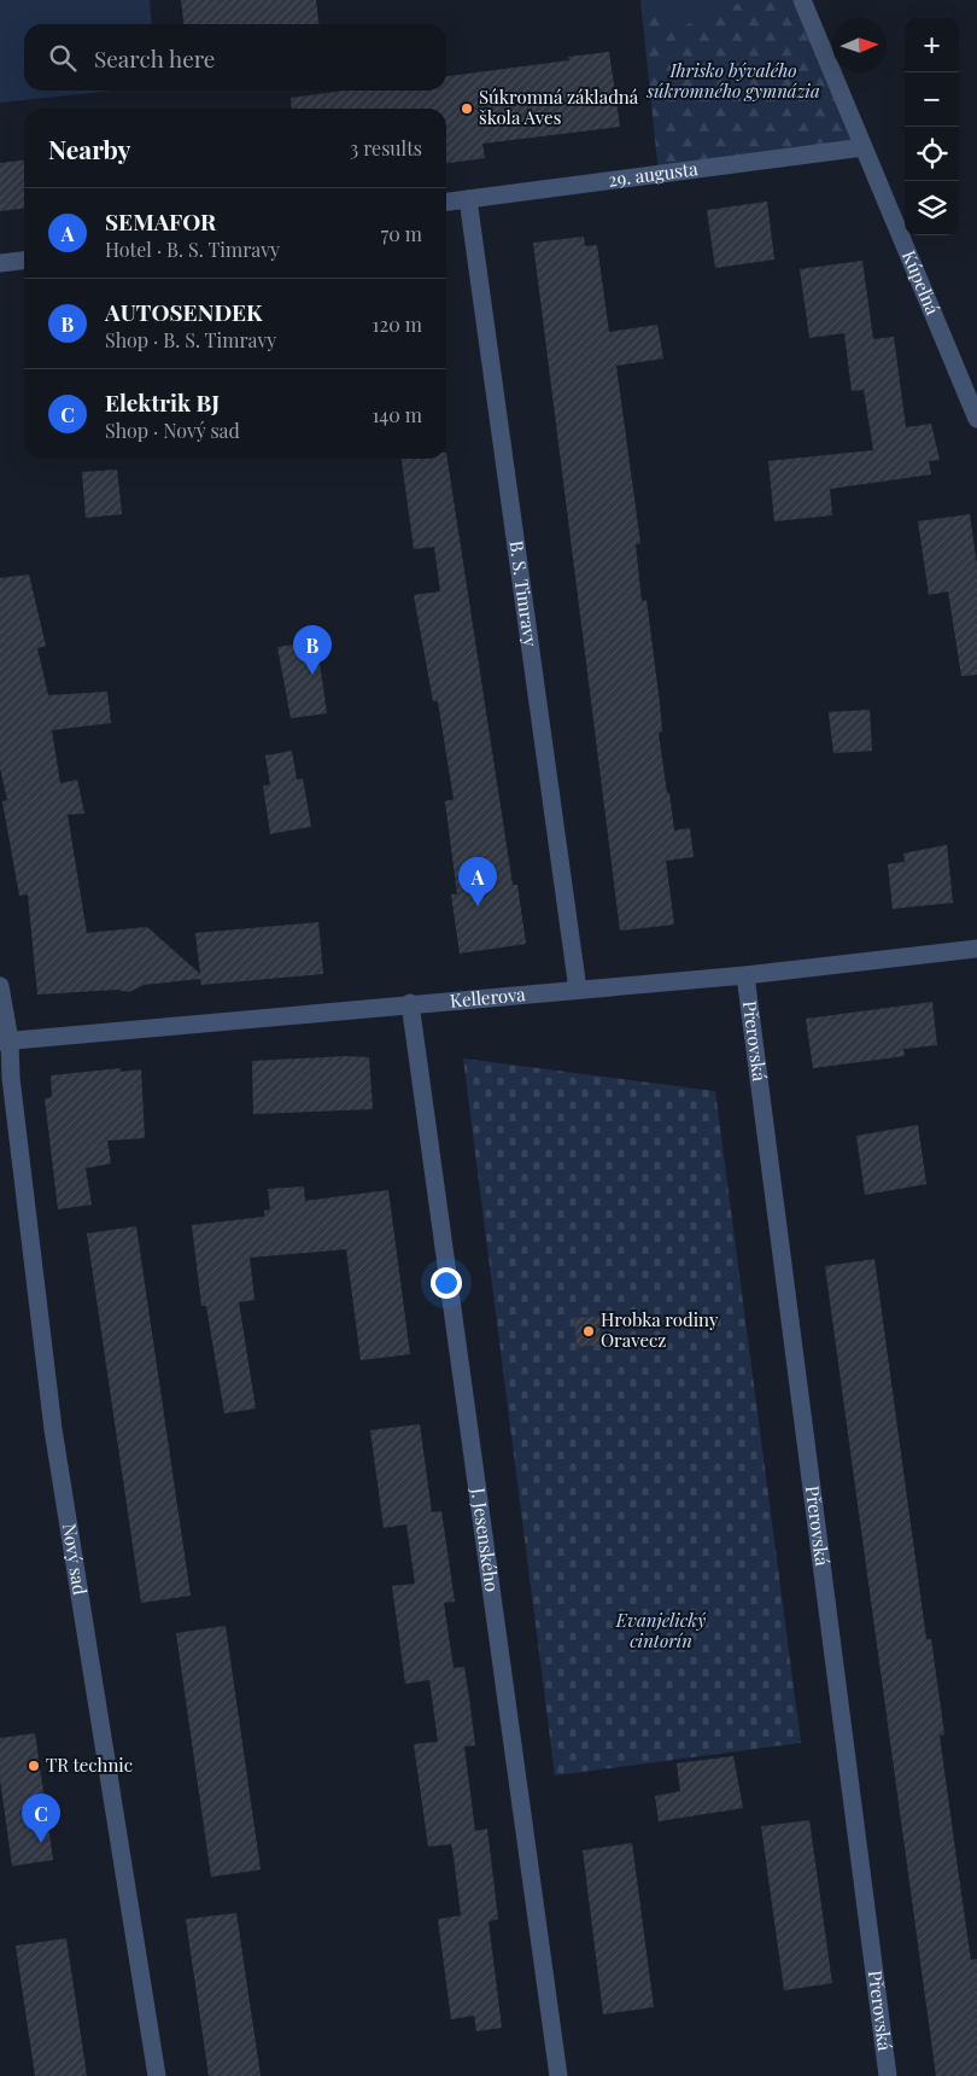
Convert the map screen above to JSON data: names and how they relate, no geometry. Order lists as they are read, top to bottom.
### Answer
{
  "streets": {
    "street": [
      "29. augusta",
      "Kúpeľná",
      "B. S. Timravy",
      "Kellerova",
      "Přerovská",
      "J. Jesenského",
      "Nový sad"
    ]
  },
  "crossings": [
    ["29. augusta", "Kúpeľná"],
    ["29. augusta", "B. S. Timravy"],
    ["B. S. Timravy", "Kellerova"],
    ["Kellerova", "Přerovská"],
    ["Kellerova", "J. Jesenského"],
    ["Kellerova", "Nový sad"]
  ],
  "parks": ["Ihrisko bývalého súkromného gymnázia", "Evanjelický cintorín"],
  "places": ["Súkromná základná škola Aves", "Hrobka rodiny Oravecz", "TR technic"],
  "north": "right",
  "page": {
    "map_buttons": ["+", "−"],
    "search": "Search here",
    "heading": ["Nearby", "3 results"],
    "list": [
      {
        "mark": "A",
        "name": "SEMAFOR",
        "note": "Hotel · B. S. Timravy",
        "value": "70 m"
      },
      {
        "mark": "B",
        "name": "AUTOSENDEK",
        "note": "Shop · B. S. Timravy",
        "value": "120 m"
      },
      {
        "mark": "C",
        "name": "Elektrik BJ",
        "note": "Shop · Nový sad",
        "value": "140 m"
      }
    ],
    "pins": ["B", "A", "C"]
  }
}
